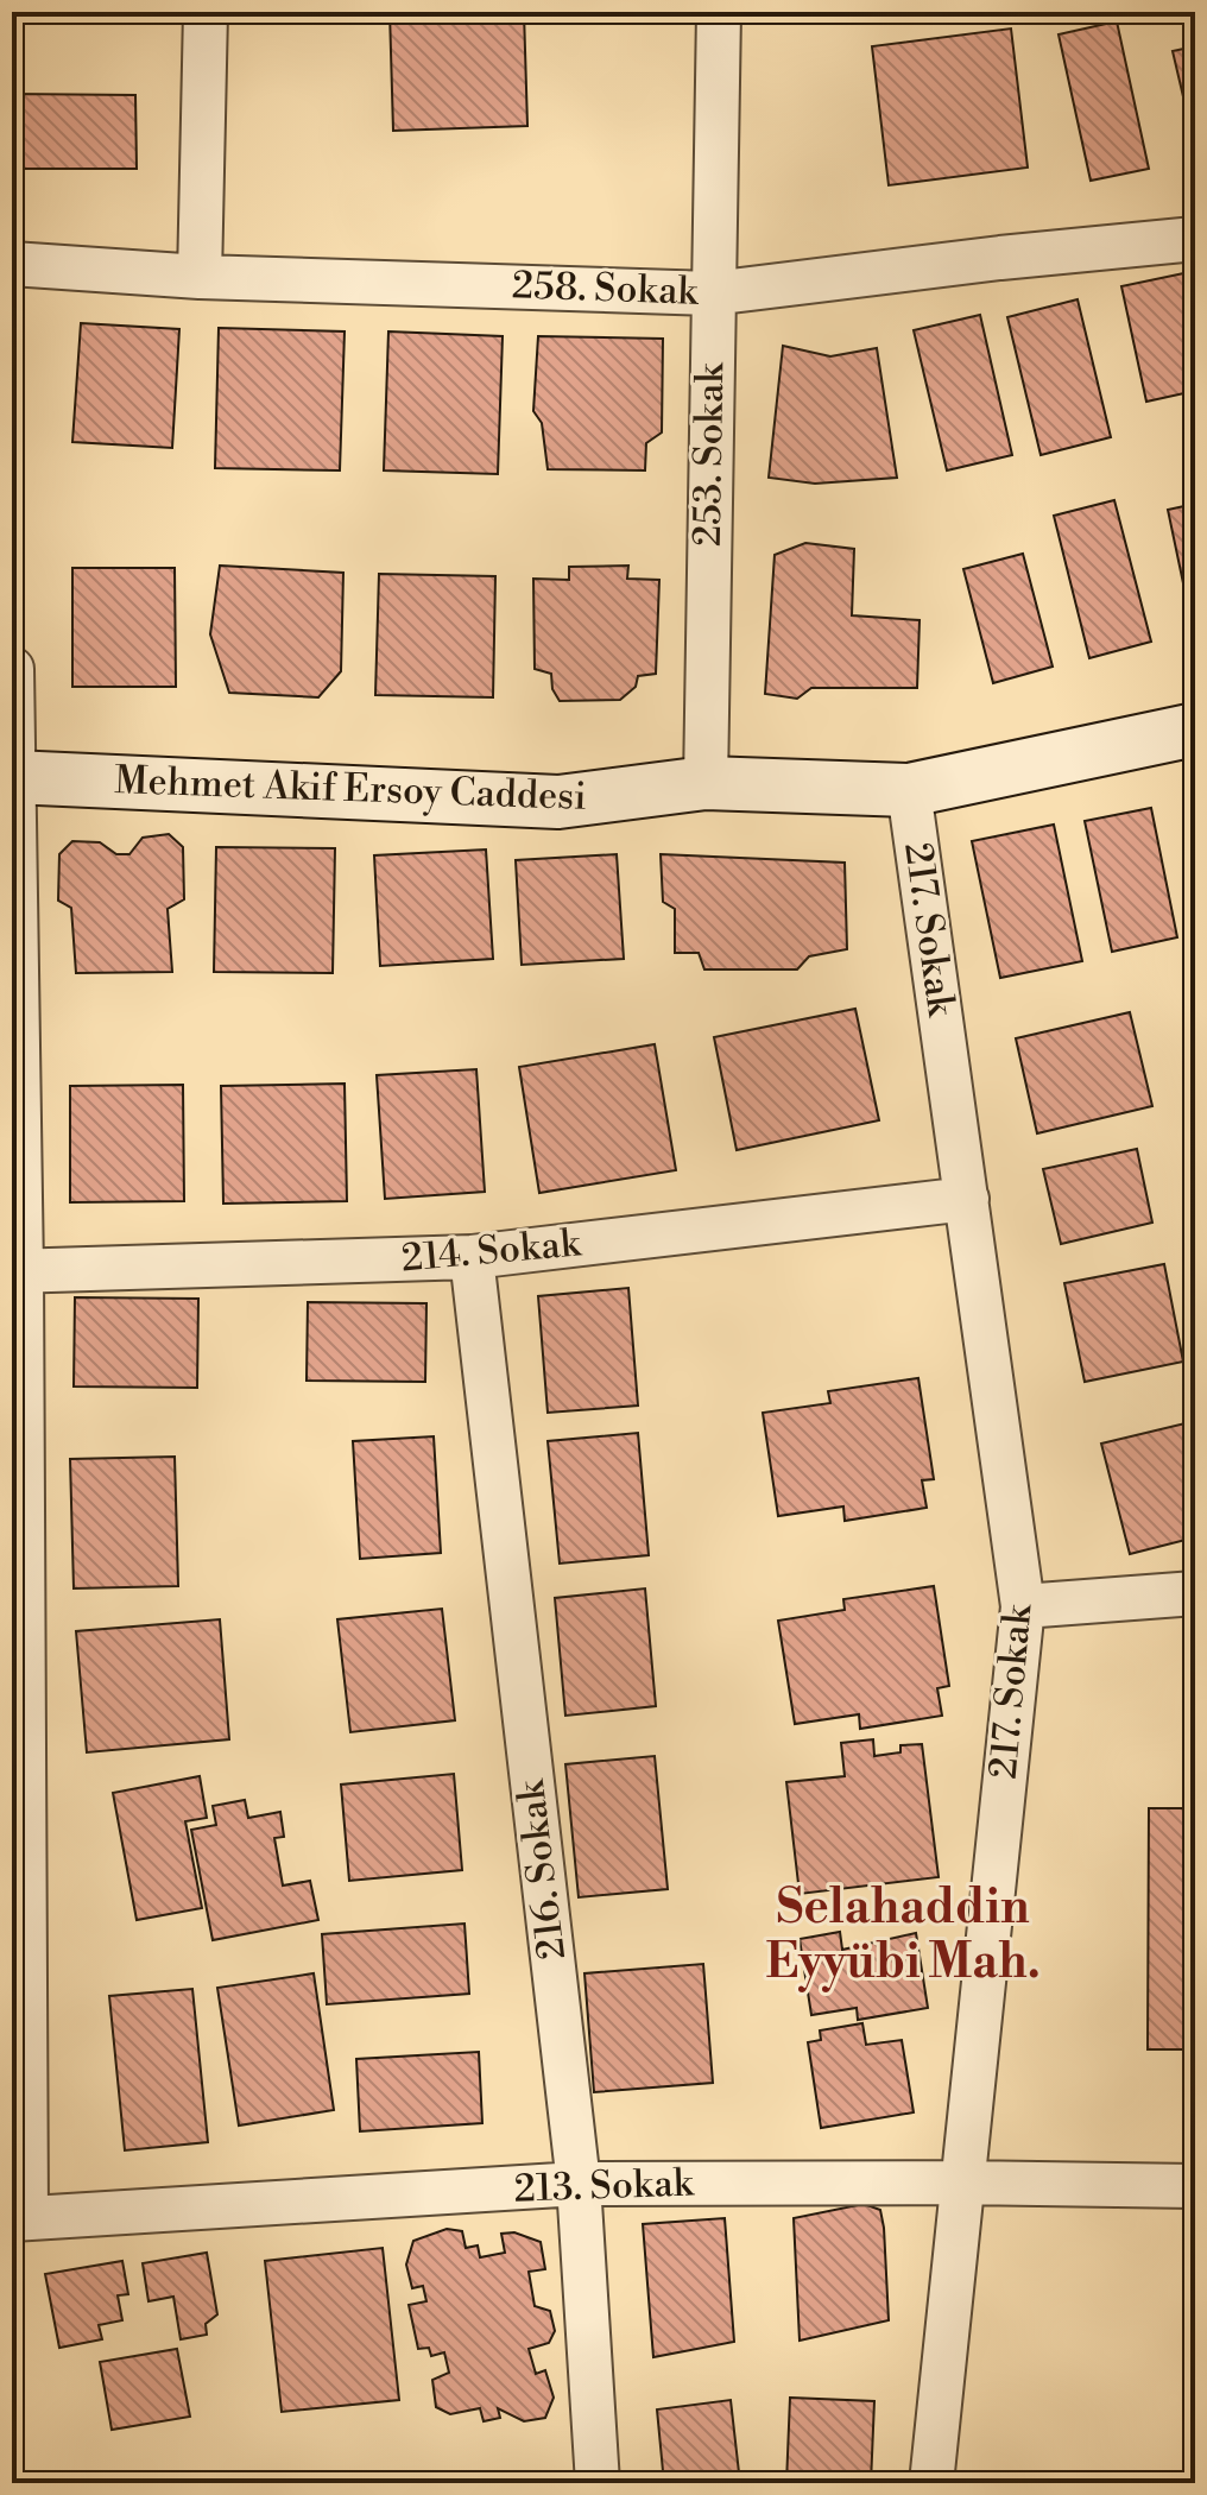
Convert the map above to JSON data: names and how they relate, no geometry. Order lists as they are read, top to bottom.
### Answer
{
  "streets": {
    "street": [
      "258. Sokak",
      "253. Sokak",
      "Mehmet Akif Ersoy Caddesi",
      "217. Sokak",
      "214. Sokak",
      "216. Sokak",
      "213. Sokak"
    ]
  },
  "crossings": [
    ["258. Sokak", "253. Sokak"],
    ["253. Sokak", "Mehmet Akif Ersoy Caddesi"],
    ["Mehmet Akif Ersoy Caddesi", "217. Sokak"],
    ["217. Sokak", "214. Sokak"],
    ["217. Sokak", "213. Sokak"],
    ["214. Sokak", "216. Sokak"],
    ["216. Sokak", "213. Sokak"]
  ],
  "districts": ["Selahaddin Eyyübi Mah."]
}
